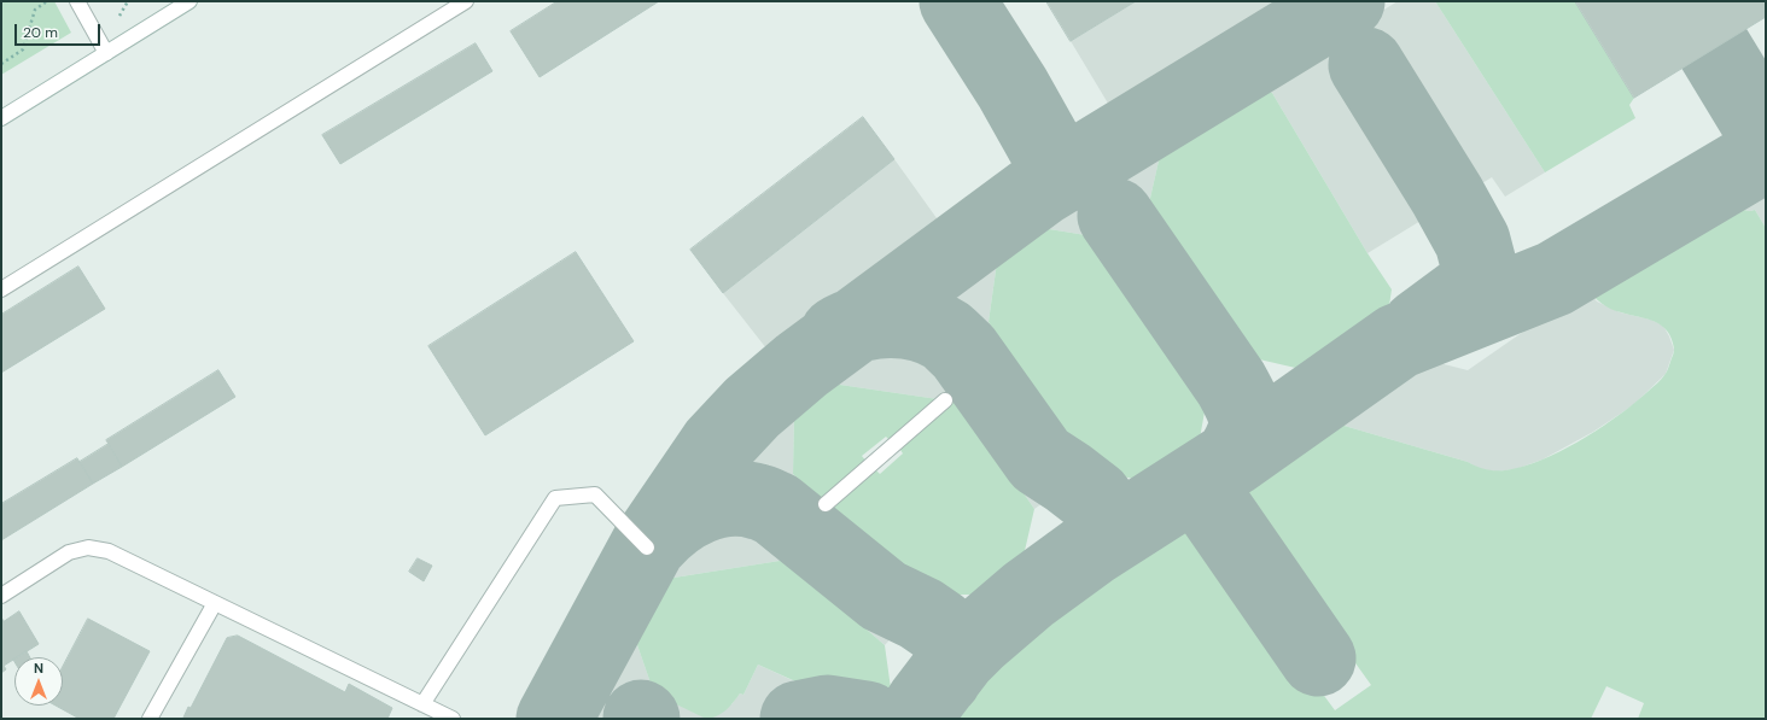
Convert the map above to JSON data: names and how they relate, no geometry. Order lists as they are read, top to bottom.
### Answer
{
  "scale_bar": "20 m",
  "north": "top"
}
